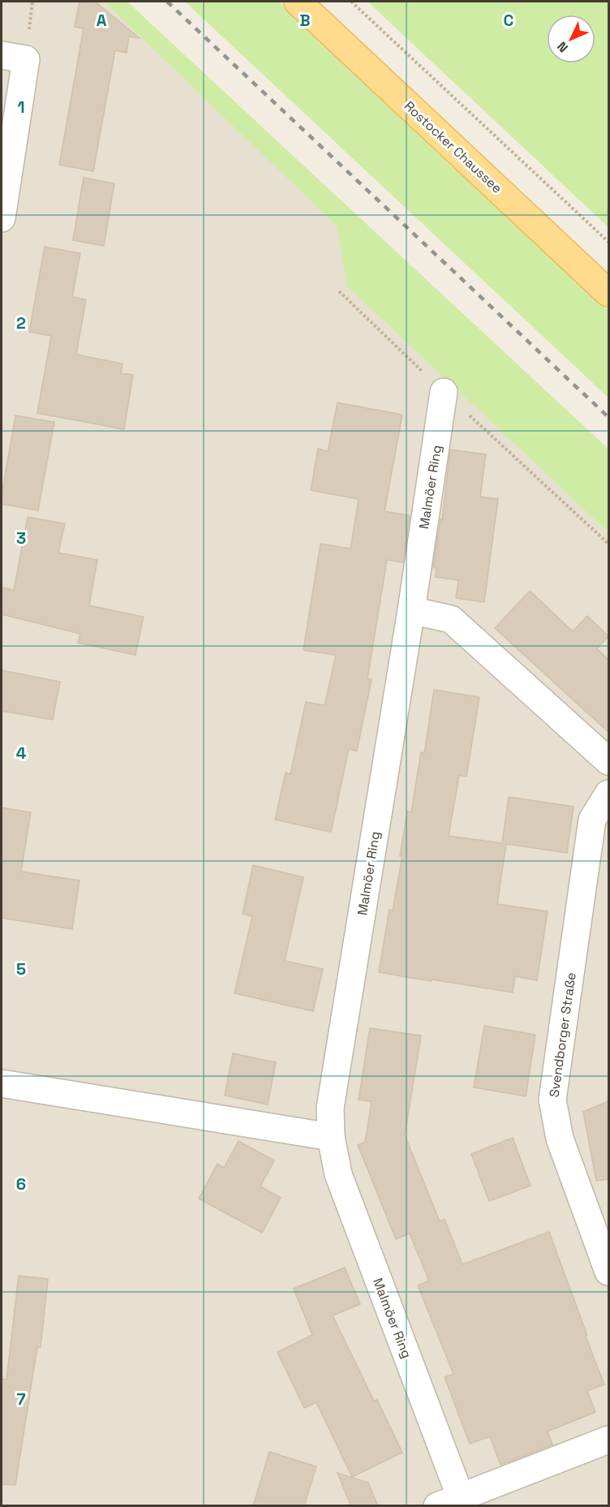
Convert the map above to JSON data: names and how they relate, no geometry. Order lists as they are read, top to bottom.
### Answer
{
  "streets": {
    "main road": ["Rostocker Chaussee"],
    "street": ["Malmöer Ring", "Svendborger Straße"]
  },
  "north": "bottom left",
  "grid": {
    "columns": ["A", "B", "C"],
    "rows": [
      "1",
      "2",
      "3",
      "4",
      "5",
      "6",
      "7"
    ]
  }
}
